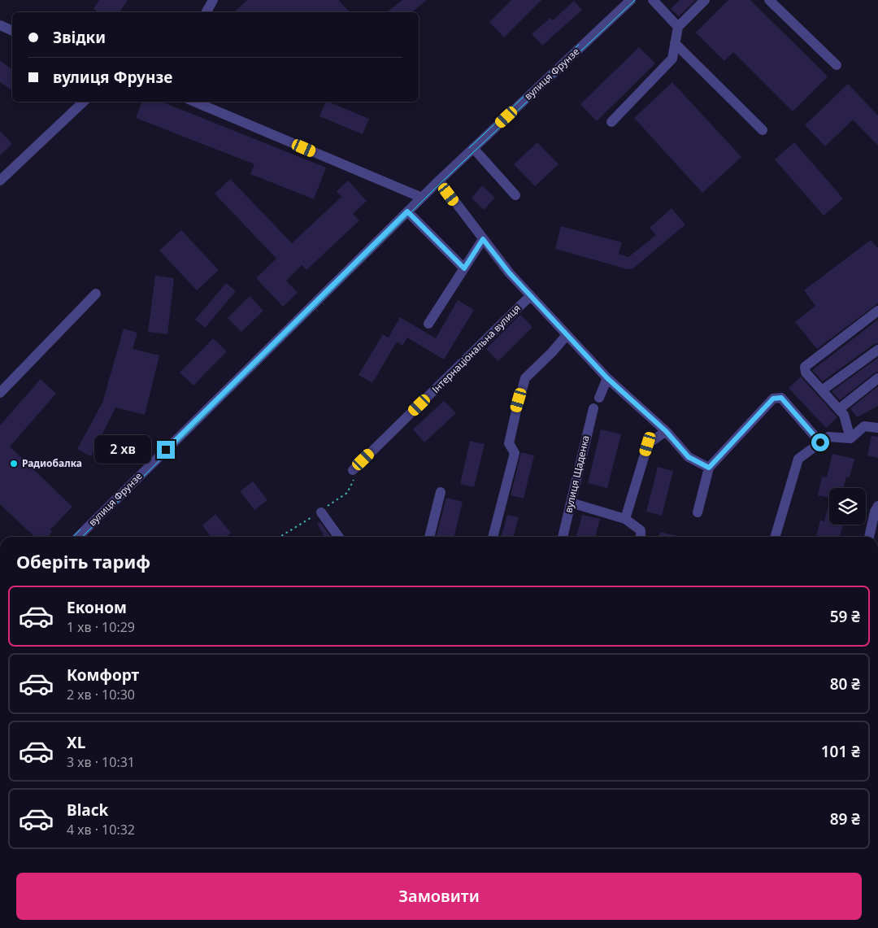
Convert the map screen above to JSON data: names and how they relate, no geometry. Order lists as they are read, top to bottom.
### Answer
{
  "streets": {
    "street": ["вулиця Фрунзе", "Інтернаціональна вулиця", "вулиця Щаденка"]
  },
  "places": ["Радиобалка"],
  "page": {
    "banner": ["Звідки", "вулиця Фрунзе"],
    "bubble": "2 хв",
    "heading": "Оберіть тариф",
    "list": [
      {
        "name": "Економ",
        "note": "1 хв · 10:29",
        "value": "59 ₴"
      },
      {
        "name": "Комфорт",
        "note": "2 хв · 10:30",
        "value": "80 ₴"
      },
      {
        "name": "XL",
        "note": "3 хв · 10:31",
        "value": "101 ₴"
      },
      {
        "name": "Black",
        "note": "4 хв · 10:32",
        "value": "89 ₴"
      }
    ],
    "buttons": "Замовити"
  }
}
